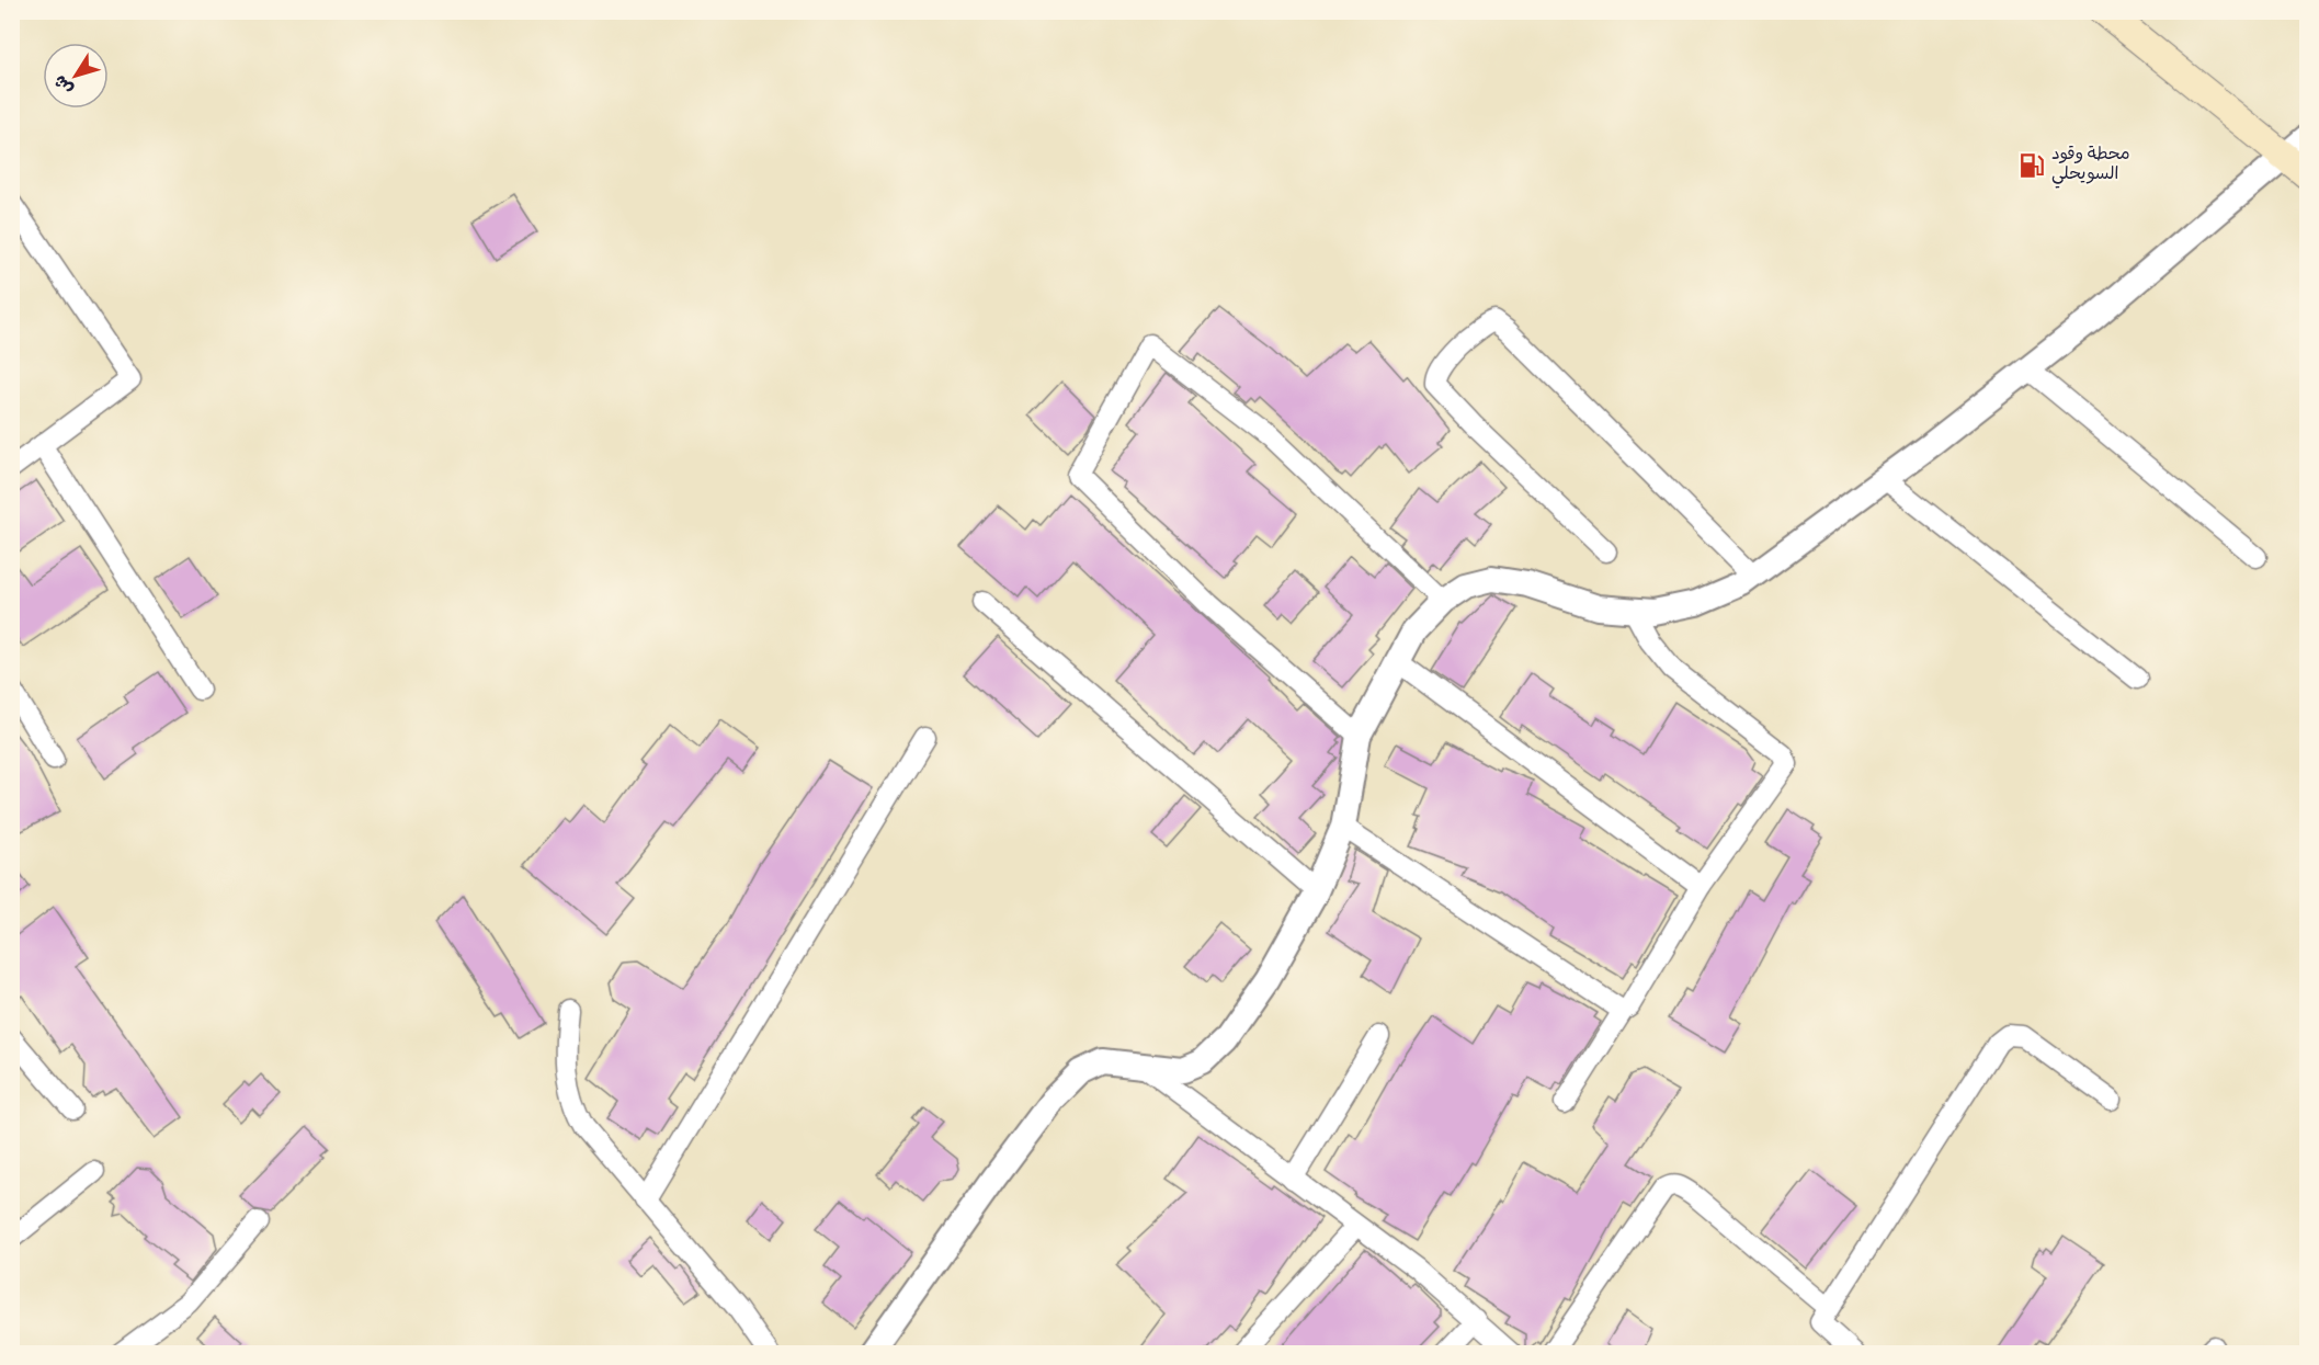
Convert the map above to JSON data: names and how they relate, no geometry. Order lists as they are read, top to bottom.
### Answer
{
  "places": {
    "fuel station": ["محطة وقود السويحلي"]
  },
  "north": "bottom left"
}
